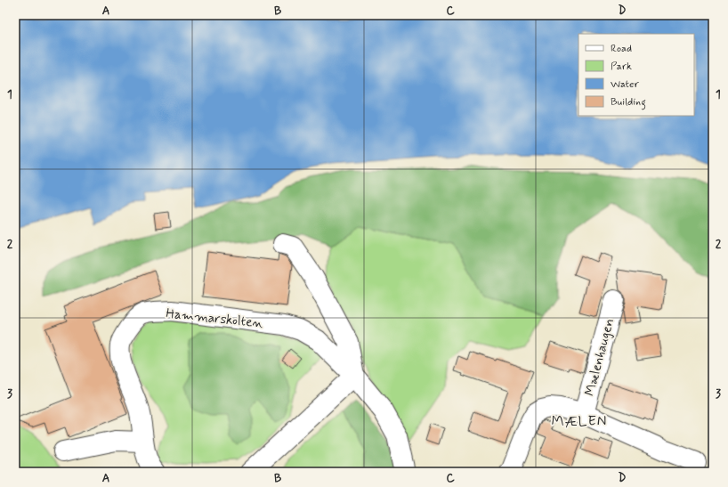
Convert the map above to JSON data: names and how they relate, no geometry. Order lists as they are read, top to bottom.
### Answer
{
  "streets": {
    "street": ["Hammarskolten", "Mælenhaugen"]
  },
  "districts": ["MÆLEN"],
  "legend": [
    "Road",
    "Park",
    "Water",
    "Building"
  ],
  "grid": {
    "columns": [
      "A",
      "B",
      "C",
      "D"
    ],
    "rows": ["1", "2", "3"]
  }
}
